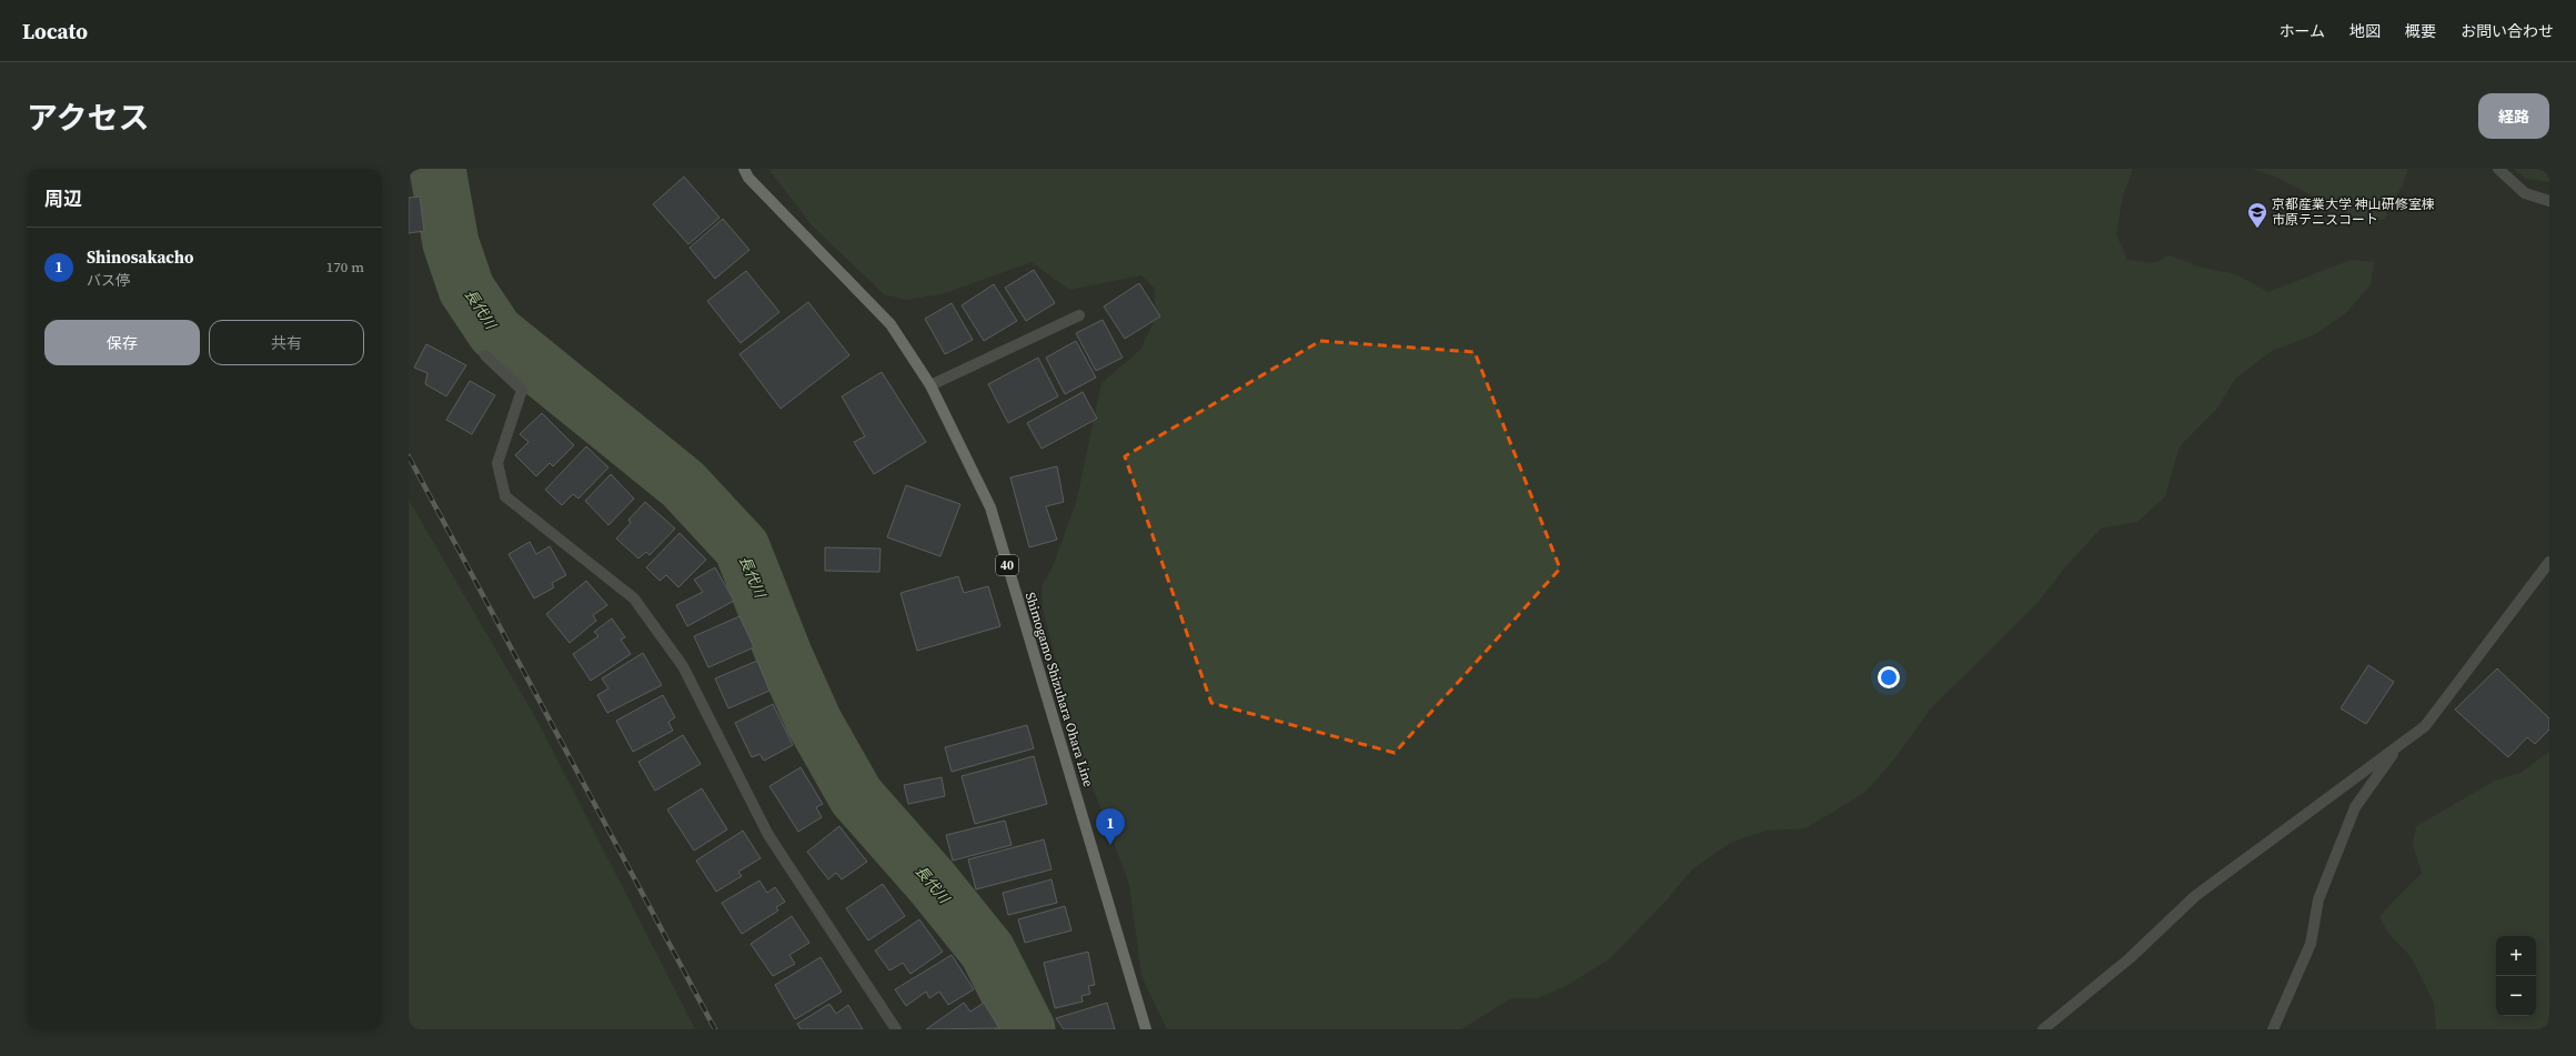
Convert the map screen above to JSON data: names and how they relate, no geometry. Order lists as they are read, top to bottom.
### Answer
{
  "streets": {
    "main road": ["40", "Shimogamo Shizuhara Ohara Line"]
  },
  "water": ["長代川"],
  "places": {
    "school or university": ["京都産業大学 神山研修室棟 市原テニスコート"]
  },
  "page": {
    "header": "Locato",
    "nav": [
      "ホーム",
      "地図",
      "概要",
      "お問い合わせ"
    ],
    "title": "アクセス",
    "buttons": [
      "経路",
      ["保存", "共有"]
    ],
    "heading": "周辺",
    "list": [
      {
        "mark": "1",
        "name": "Shinosakacho",
        "note": "バス停",
        "value": "170 m"
      }
    ],
    "pins": "1",
    "map_buttons": ["+", "−"]
  }
}
